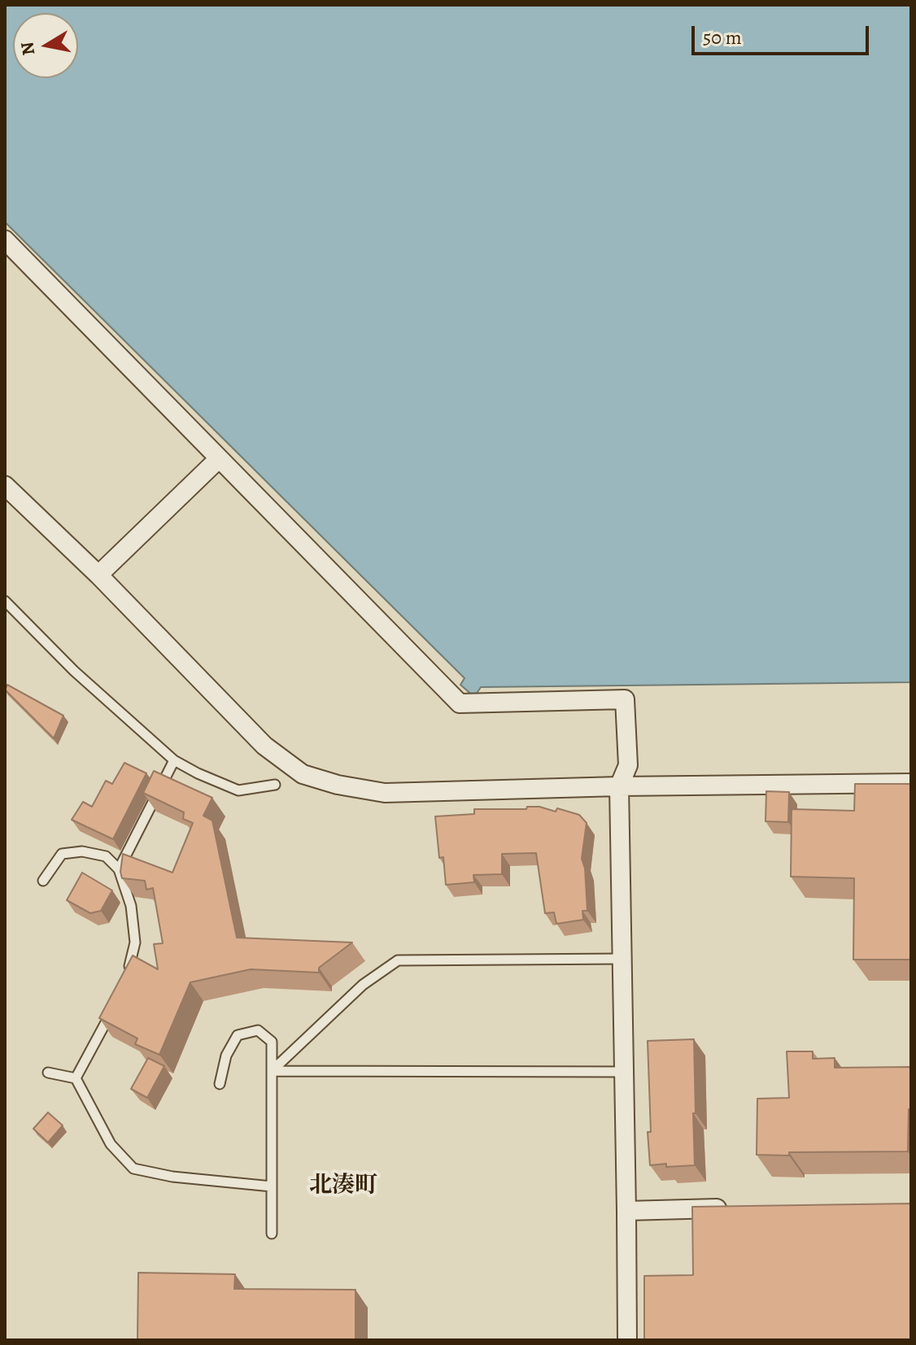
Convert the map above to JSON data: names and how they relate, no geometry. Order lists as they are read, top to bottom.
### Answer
{
  "districts": ["北湊町"],
  "scale_bar": "50 m",
  "north": "left"
}
